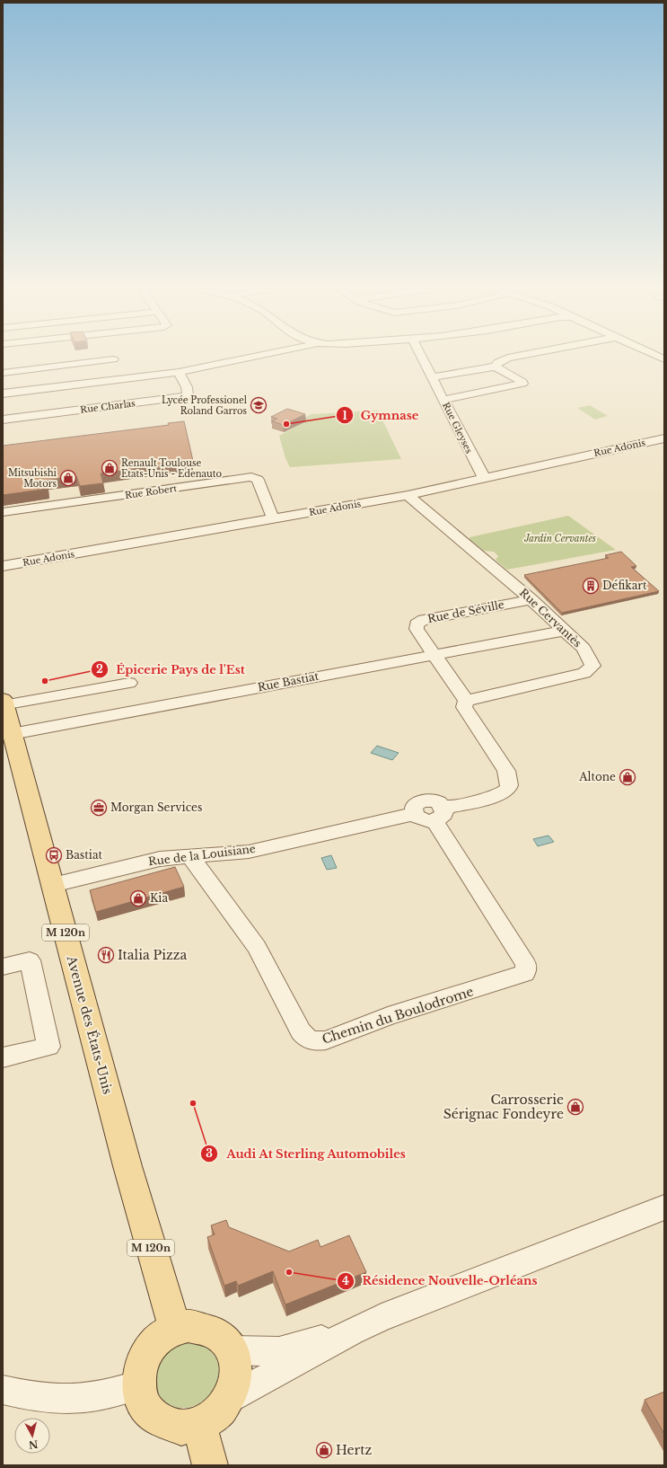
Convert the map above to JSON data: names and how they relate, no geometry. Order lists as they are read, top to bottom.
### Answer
{
  "streets": {
    "main road": ["M 120n", "Avenue des États-Unis"],
    "street": [
      "Rue Charlas",
      "Rue Gleyses",
      "Rue Adonis",
      "Rue Robert",
      "Rue de Séville",
      "Rue Cervantès",
      "Rue Bastiat",
      "Rue de la Louisiane",
      "Chemin du Boulodrome"
    ]
  },
  "crossings": [
    ["Rue Gleyses", "Rue Adonis"],
    ["Rue Adonis", "Rue Robert"],
    ["Rue Adonis", "Rue Cervantès"],
    ["Rue de Séville", "Rue Cervantès"],
    ["Rue de Séville", "Rue Bastiat"],
    ["Rue Cervantès", "Rue Bastiat"],
    ["Rue Cervantès", "Rue de la Louisiane"],
    ["Rue Bastiat", "Avenue des États-Unis"],
    ["Rue de la Louisiane", "Chemin du Boulodrome"],
    ["Rue de la Louisiane", "Avenue des États-Unis"]
  ],
  "parks": ["Jardin Cervantes"],
  "places": {
    "school or university": ["Lycée Professionel Roland Garros"],
    "other": [
      "Gymnase",
      "Épicerie Pays de l'Est",
      "Audi At Sterling Automobiles",
      "Résidence Nouvelle-Orléans"
    ],
    "shop": [
      "Renault Toulouse Etats-Unis - Edenauto",
      "Mitsubishi Motors",
      "Altone",
      "Kia",
      "Carrosserie Sérignac Fondeyre",
      "Hertz"
    ],
    "building": ["Défikart"],
    "office": ["Morgan Services"],
    "bus stop": ["Bastiat"],
    "restaurant": ["Italia Pizza"]
  },
  "north": "bottom"
}
